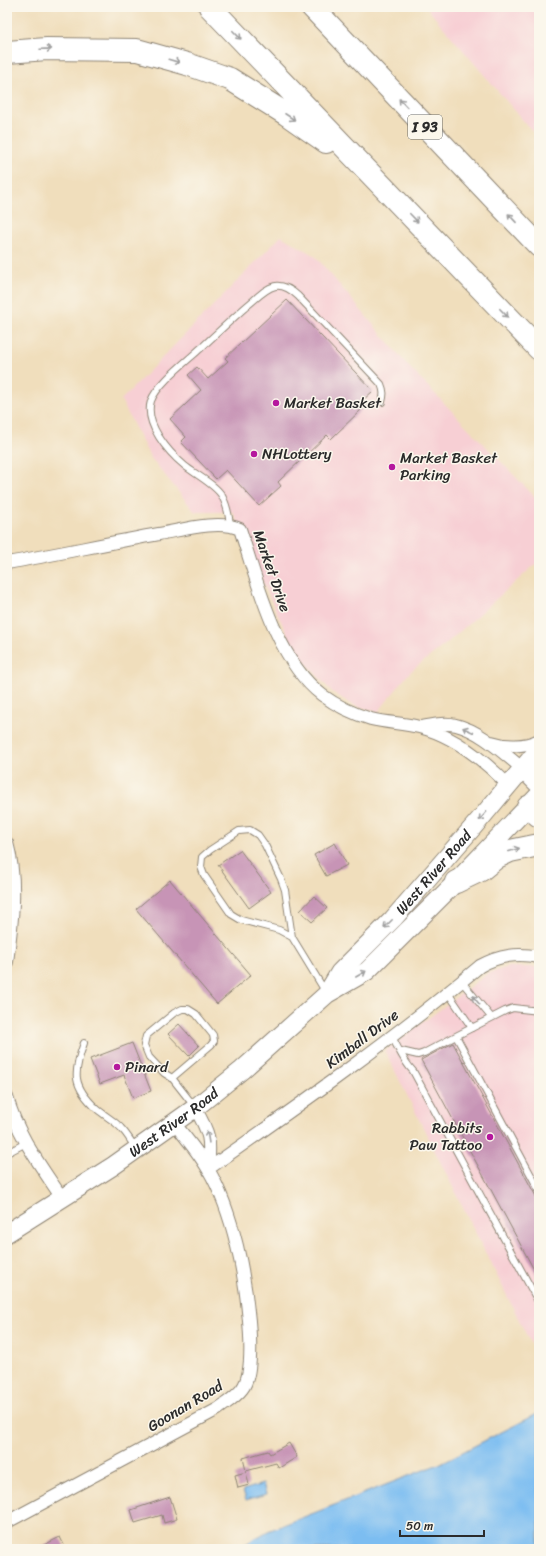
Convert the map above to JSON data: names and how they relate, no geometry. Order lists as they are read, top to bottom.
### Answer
{
  "streets": {
    "highway": ["I 93"],
    "main road": ["West River Road"],
    "street": ["Market Drive", "Kimball Drive", "Goonan Road"]
  },
  "crossings": [
    ["Market Drive", "West River Road"],
    ["West River Road", "Goonan Road"],
    ["Kimball Drive", "Goonan Road"]
  ],
  "places": [
    "Market Basket",
    "NHLottery",
    "Market Basket Parking",
    "Pinard",
    "Rabbits Paw Tattoo"
  ],
  "scale_bar": "50 m"
}
